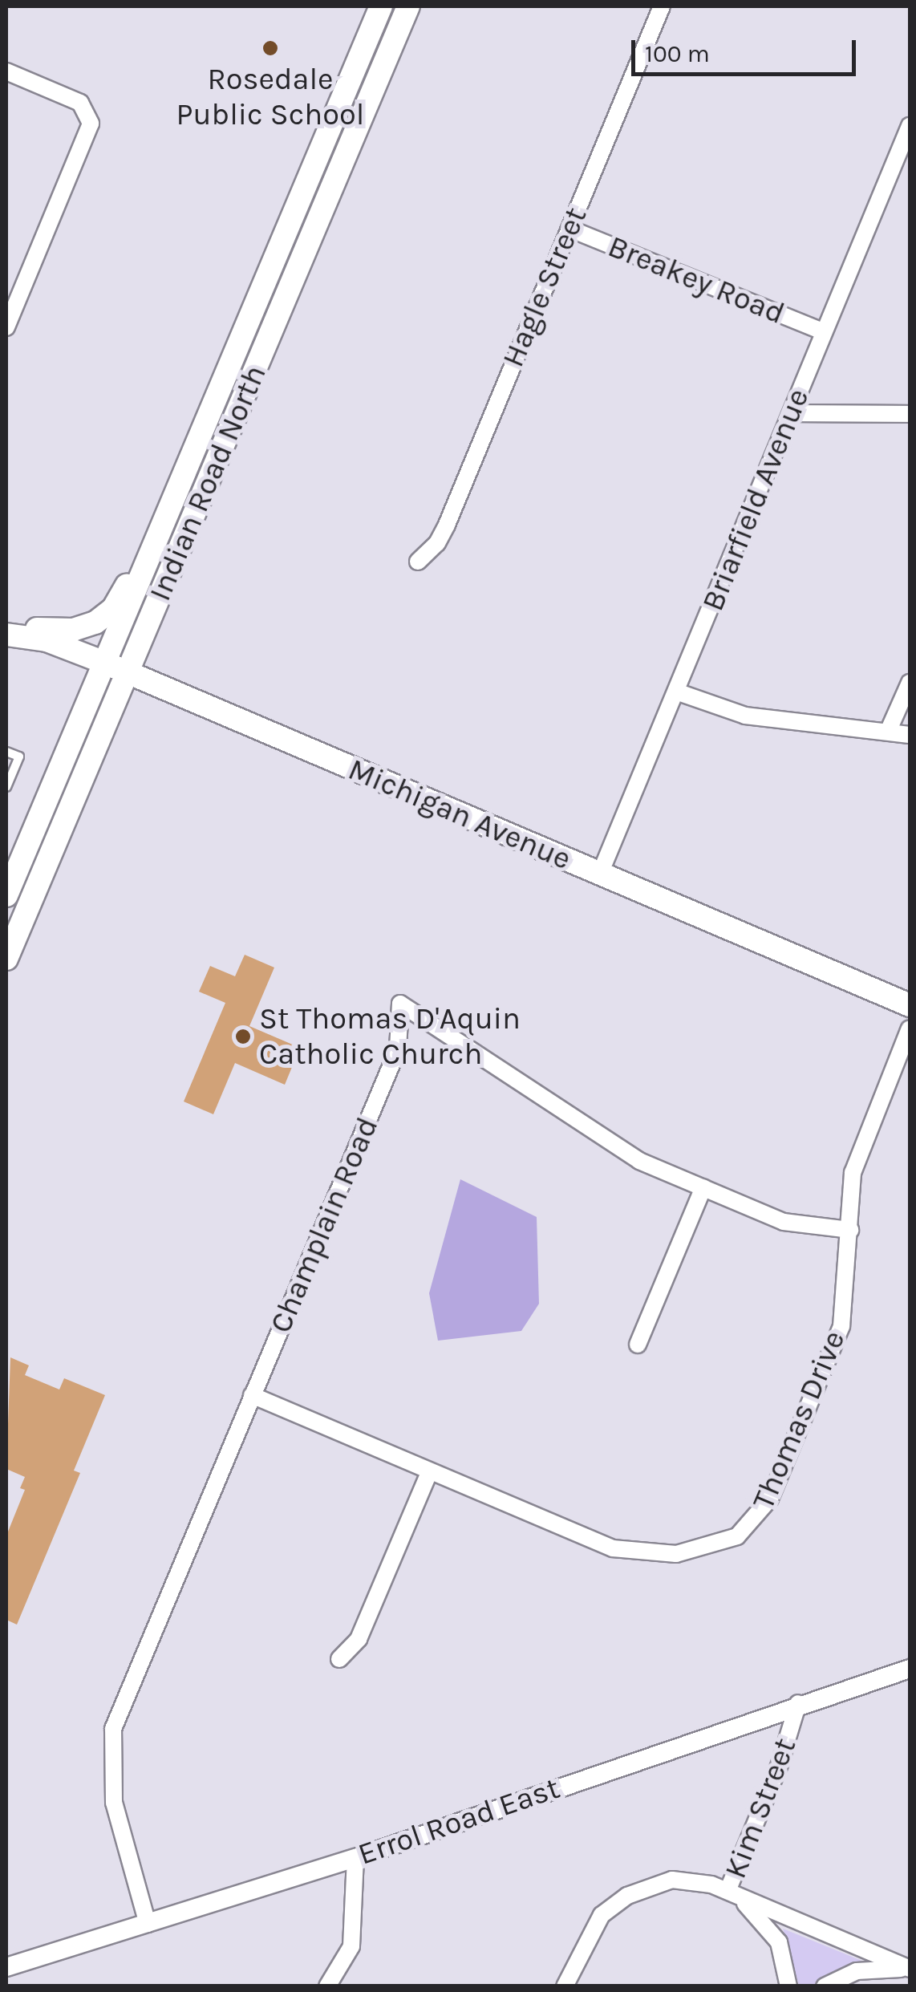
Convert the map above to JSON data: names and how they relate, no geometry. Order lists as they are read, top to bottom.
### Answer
{
  "streets": {
    "main road": ["Indian Road North", "Michigan Avenue"],
    "street": [
      "Breakey Road",
      "Hagle Street",
      "Briarfield Avenue",
      "Champlain Road",
      "Thomas Drive",
      "Kim Street",
      "Errol Road East"
    ]
  },
  "crossings": [
    ["Breakey Road", "Hagle Street"],
    ["Breakey Road", "Briarfield Avenue"],
    ["Indian Road North", "Michigan Avenue"],
    ["Briarfield Avenue", "Michigan Avenue"],
    ["Champlain Road", "Thomas Drive"],
    ["Champlain Road", "Errol Road East"],
    ["Kim Street", "Errol Road East"]
  ],
  "places": ["Rosedale Public School", "St Thomas D'Aquin Catholic Church"],
  "scale_bar": "100 m"
}
